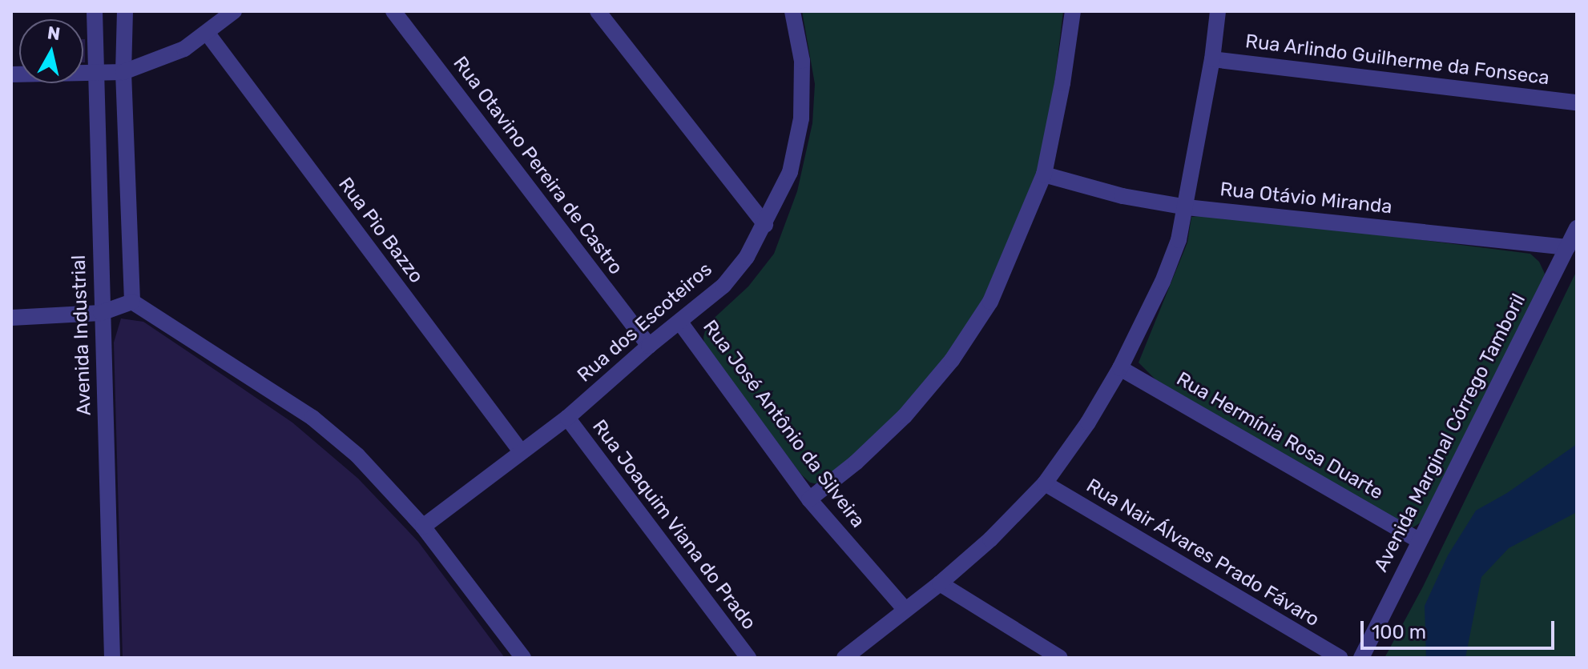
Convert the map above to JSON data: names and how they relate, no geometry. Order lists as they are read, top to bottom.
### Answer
{
  "streets": {
    "street": [
      "Rua Arlindo Guilherme da Fonseca",
      "Rua Otavino Pereira de Castro",
      "Rua Otávio Miranda",
      "Rua Pio Bazzo",
      "Rua dos Escoteiros",
      "Avenida Industrial",
      "Rua José Antônio da Silveira",
      "Avenida Marginal Córrego Tamboril",
      "Rua Hermínia Rosa Duarte",
      "Rua Joaquim Viana do Prado",
      "Rua Nair Álvares Prado Fávaro"
    ]
  },
  "crossings": [
    ["Rua Otavino Pereira de Castro", "Rua dos Escoteiros"],
    ["Rua Otávio Miranda", "Avenida Marginal Córrego Tamboril"],
    ["Rua Pio Bazzo", "Rua dos Escoteiros"],
    ["Rua dos Escoteiros", "Rua José Antônio da Silveira"],
    ["Rua dos Escoteiros", "Rua Joaquim Viana do Prado"],
    ["Avenida Marginal Córrego Tamboril", "Rua Hermínia Rosa Duarte"]
  ],
  "scale_bar": "100 m",
  "north": "top"
}
